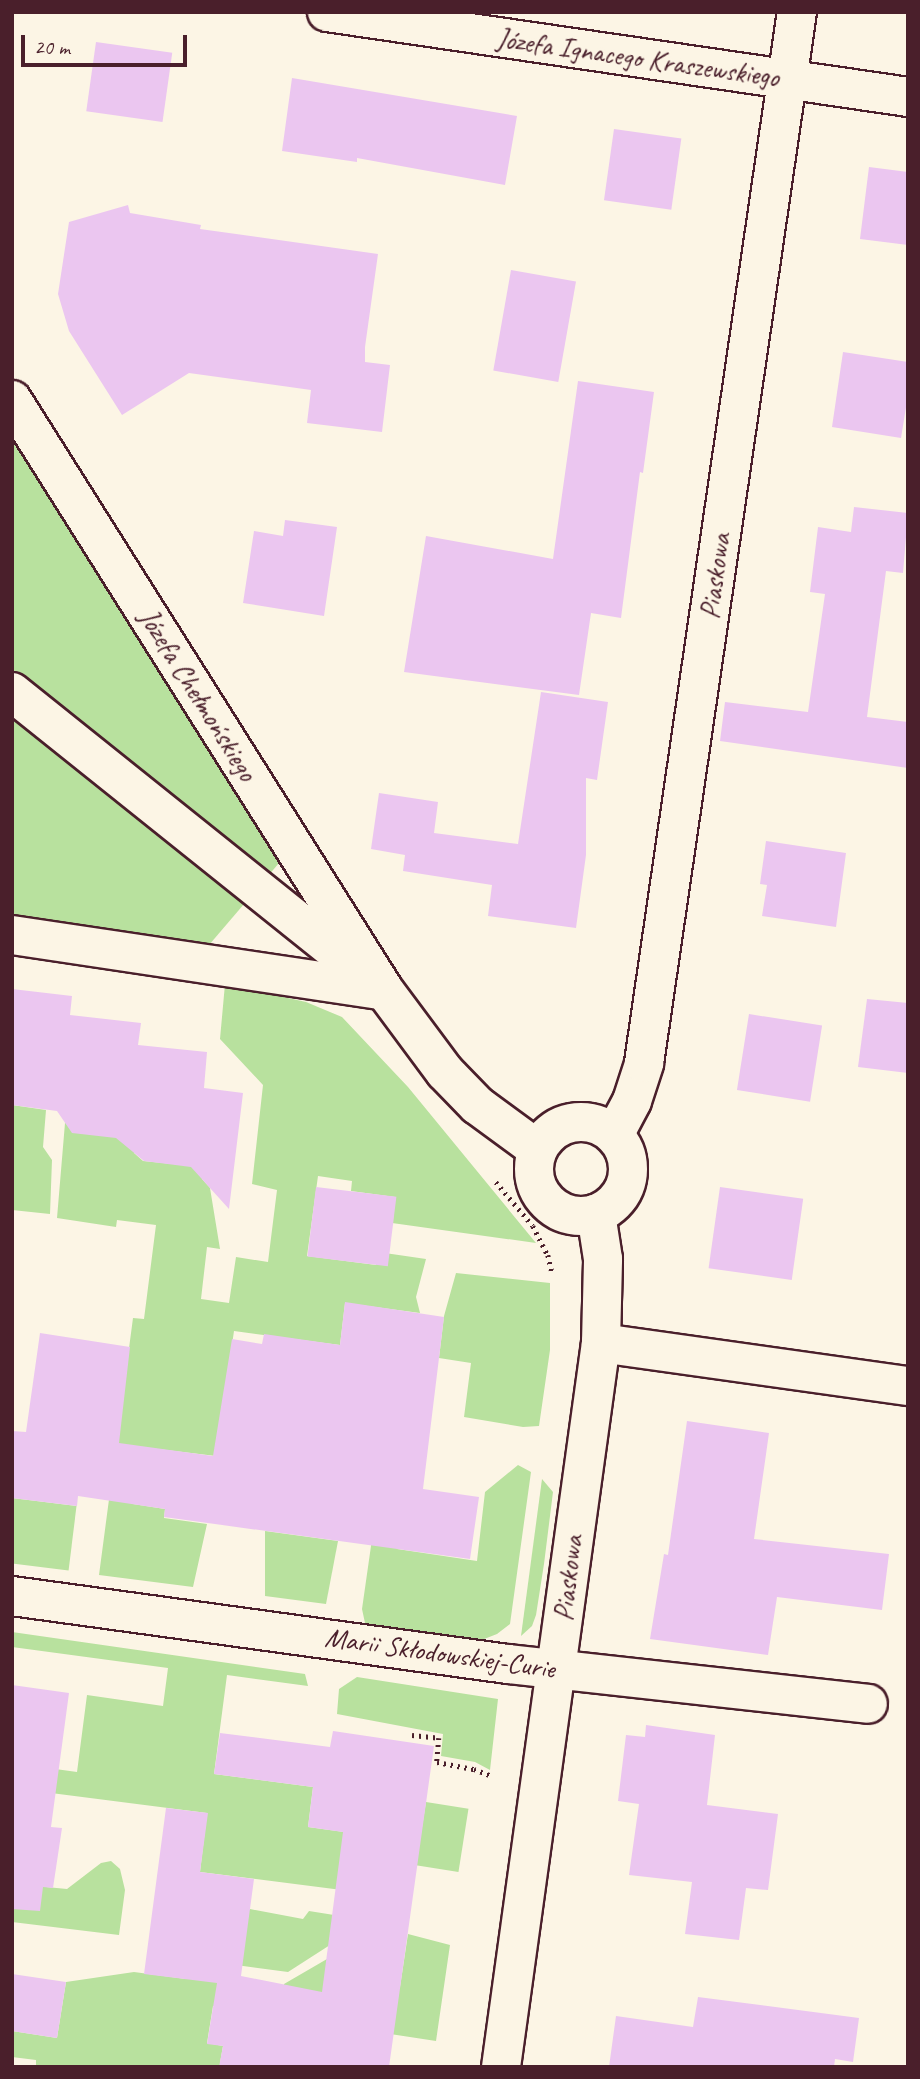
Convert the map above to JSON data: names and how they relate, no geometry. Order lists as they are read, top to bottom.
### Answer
{
  "streets": {
    "street": [
      "Józefa Ignacego Kraszewskiego",
      "Piaskowa",
      "Józefa Chełmońskiego",
      "Marii Skłodowskiej-Curie"
    ]
  },
  "crossings": [
    ["Józefa Ignacego Kraszewskiego", "Piaskowa"],
    ["Piaskowa", "Józefa Chełmońskiego"],
    ["Piaskowa", "Marii Skłodowskiej-Curie"]
  ],
  "scale_bar": "20 m"
}
